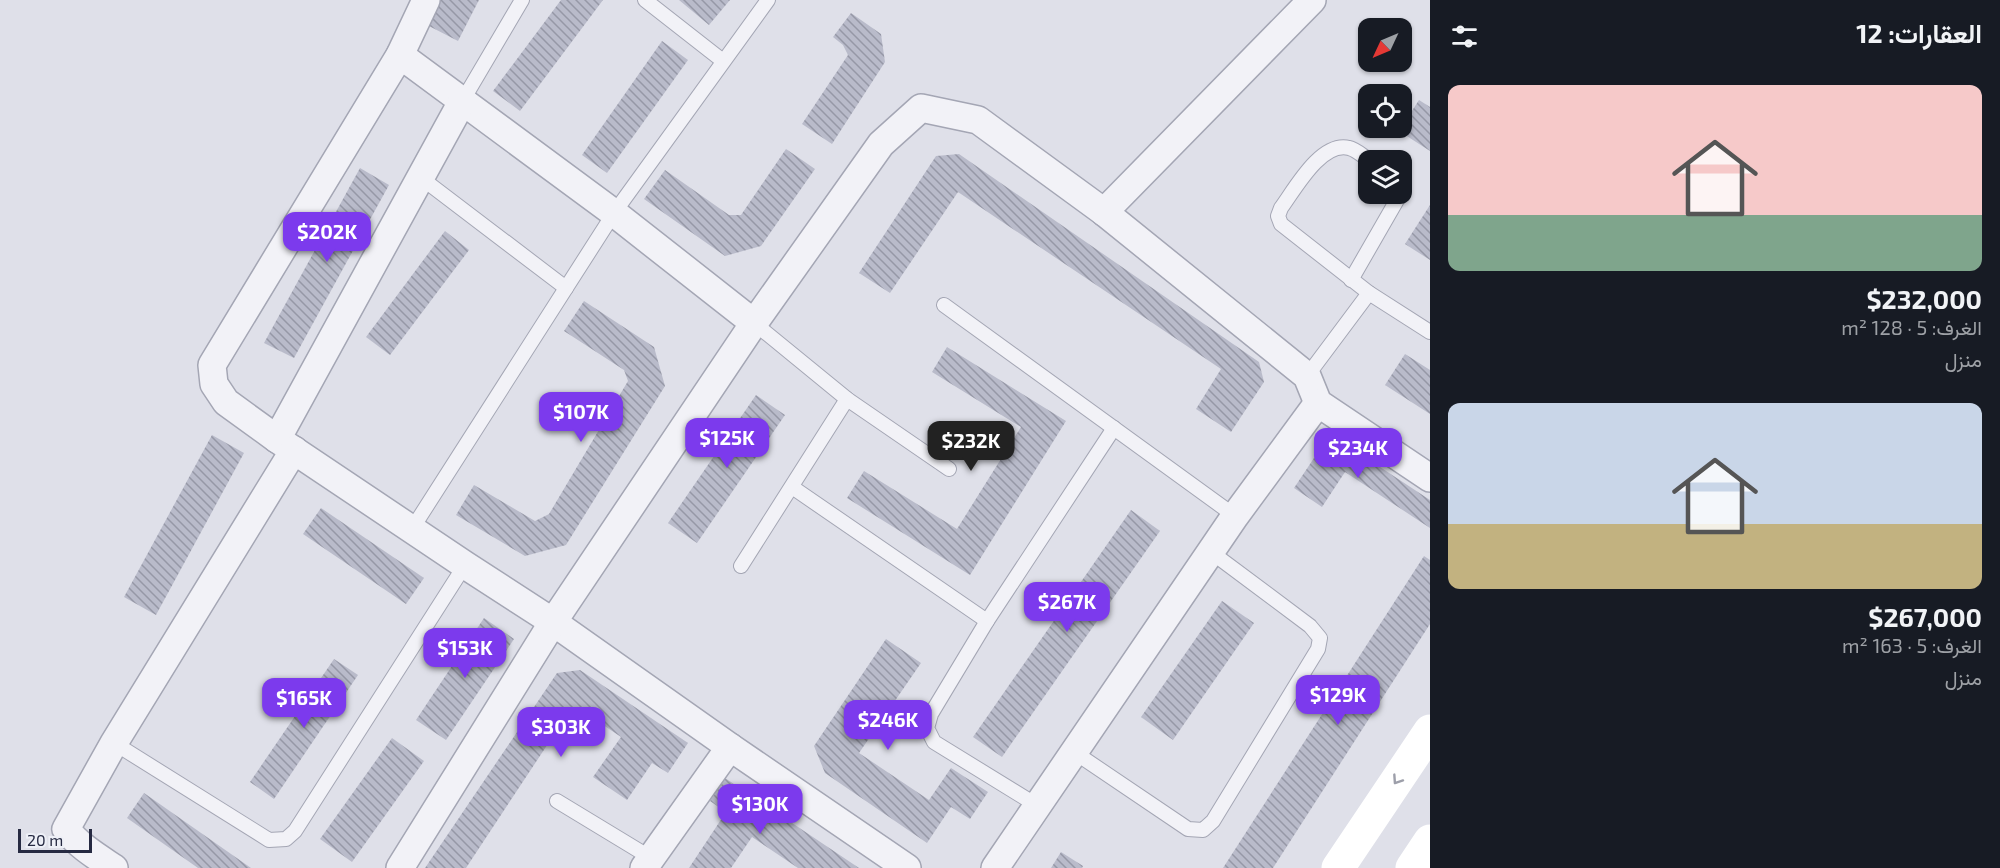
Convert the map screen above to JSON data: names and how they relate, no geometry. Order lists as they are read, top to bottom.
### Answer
{
  "scale_bar": "20 m",
  "north": "bottom left",
  "page": {
    "heading": "العقارات: 12",
    "list": [
      {
        "name": "$232,000",
        "note": "الغرف: 5 · 128 m² · منزل"
      },
      {
        "name": "$267,000",
        "note": "الغرف: 5 · 163 m² · منزل"
      }
    ],
    "price": [
      "$202K",
      "$107K",
      "$125K",
      "$232K",
      "$234K",
      "$267K",
      "$153K",
      "$129K",
      "$165K",
      "$246K",
      "$303K",
      "$130K"
    ],
    "scale": "20 m"
  }
}
